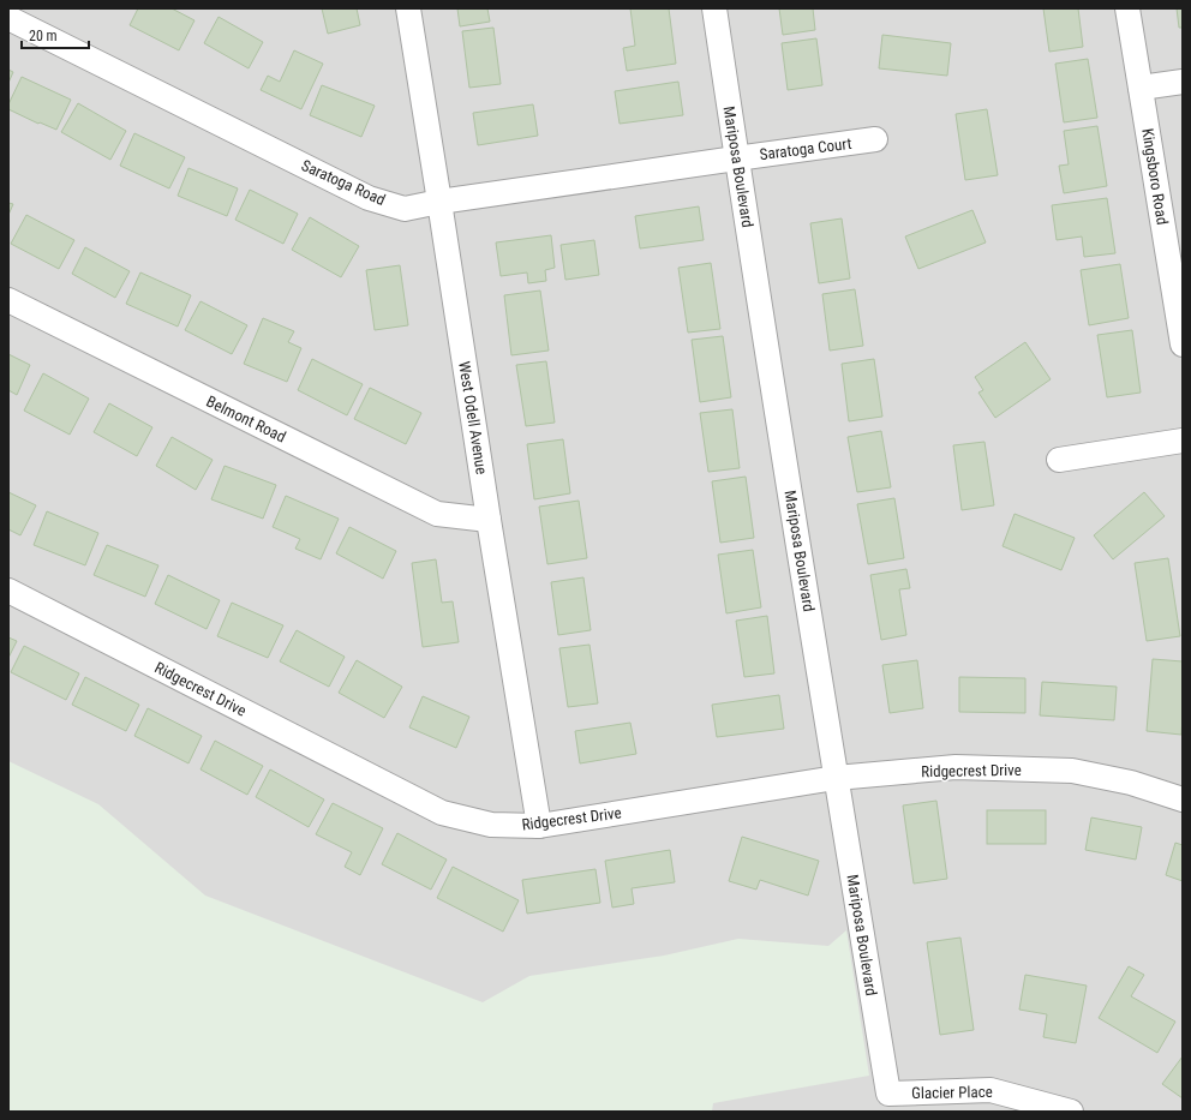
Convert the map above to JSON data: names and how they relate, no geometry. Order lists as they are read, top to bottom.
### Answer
{
  "streets": {
    "street": [
      "Saratoga Court",
      "Mariposa Boulevard",
      "Kingsboro Road",
      "Saratoga Road",
      "West Odell Avenue",
      "Belmont Road",
      "Ridgecrest Drive",
      "Glacier Place"
    ]
  },
  "crossings": [
    ["Saratoga Court", "Mariposa Boulevard"],
    ["Saratoga Court", "Saratoga Road"],
    ["Mariposa Boulevard", "Saratoga Road"],
    ["Mariposa Boulevard", "Ridgecrest Drive"],
    ["Mariposa Boulevard", "Glacier Place"],
    ["Saratoga Road", "West Odell Avenue"],
    ["West Odell Avenue", "Belmont Road"],
    ["West Odell Avenue", "Ridgecrest Drive"]
  ],
  "scale_bar": "20 m"
}
